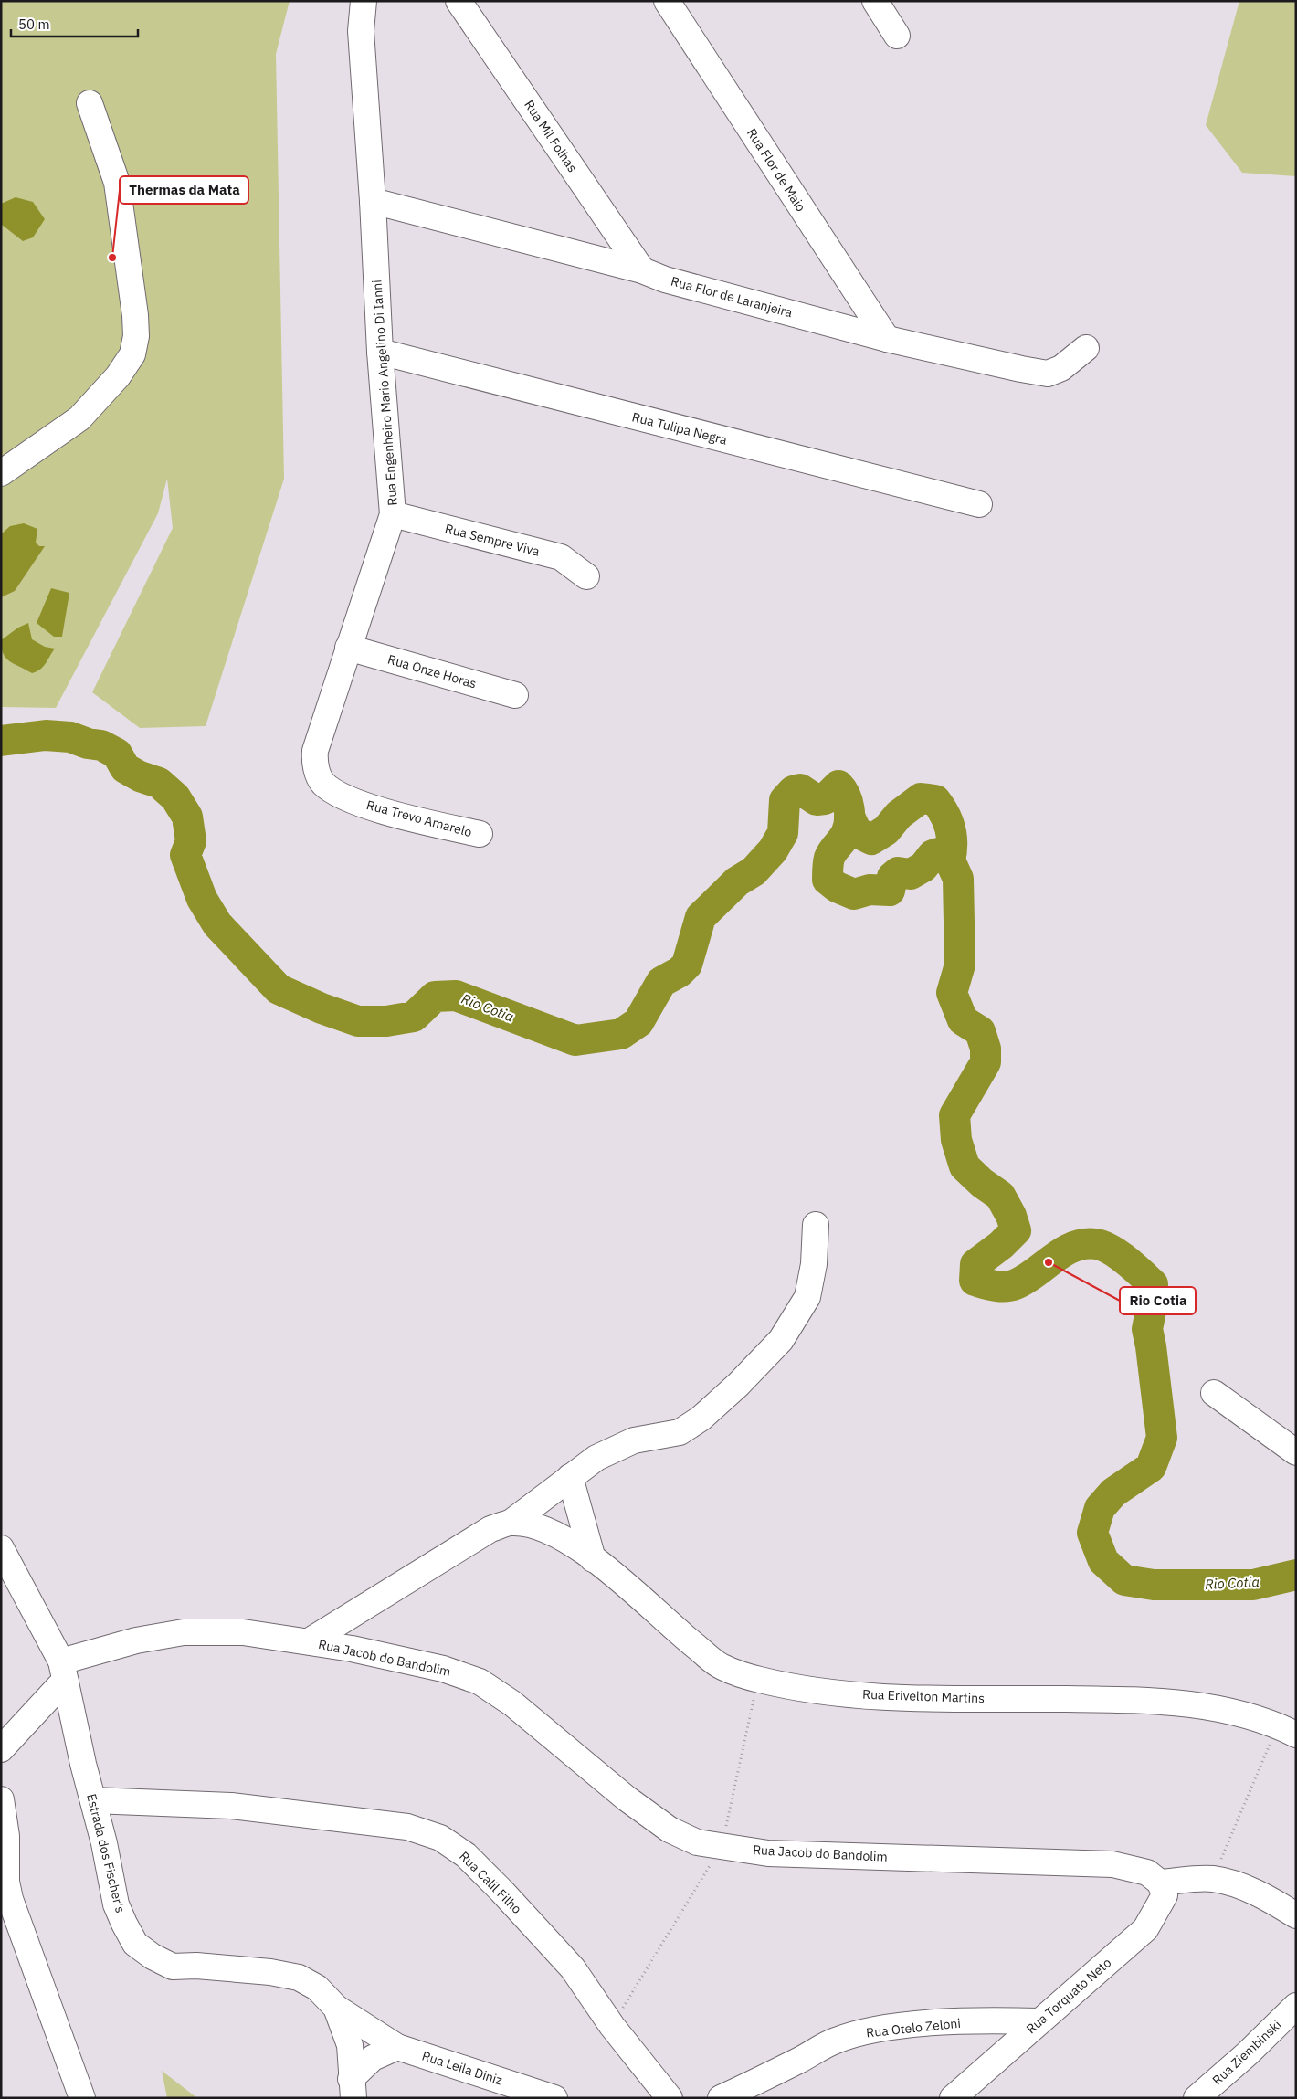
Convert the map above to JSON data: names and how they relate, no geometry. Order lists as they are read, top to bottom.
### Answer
{
  "streets": {
    "street": [
      "Rua Mil Folhas",
      "Rua Flor de Maio",
      "Rua Flor de Laranjeira",
      "Rua Engenheiro Mario Angelino Di Ianni",
      "Rua Tulipa Negra",
      "Rua Sempre Viva",
      "Rua Onze Horas",
      "Rua Trevo Amarelo",
      "Rua Jacob do Bandolim",
      "Rua Erivelton Martins",
      "Estrada dos Fischer's",
      "Rua Calil Filho",
      "Rua Torquato Neto",
      "Rua Otelo Zeloni",
      "Rua Ziembinski",
      "Rua Leila Diniz"
    ]
  },
  "crossings": [
    ["Rua Mil Folhas", "Rua Flor de Laranjeira"],
    ["Rua Flor de Maio", "Rua Flor de Laranjeira"],
    ["Rua Flor de Laranjeira", "Rua Engenheiro Mario Angelino Di Ianni"],
    ["Rua Engenheiro Mario Angelino Di Ianni", "Rua Tulipa Negra"],
    ["Rua Engenheiro Mario Angelino Di Ianni", "Rua Sempre Viva"],
    ["Rua Engenheiro Mario Angelino Di Ianni", "Rua Onze Horas"],
    ["Rua Engenheiro Mario Angelino Di Ianni", "Rua Trevo Amarelo"],
    ["Rua Jacob do Bandolim", "Estrada dos Fischer's"],
    ["Rua Jacob do Bandolim", "Rua Torquato Neto"],
    ["Estrada dos Fischer's", "Rua Calil Filho"],
    ["Estrada dos Fischer's", "Rua Leila Diniz"],
    ["Rua Torquato Neto", "Rua Otelo Zeloni"]
  ],
  "water": ["Rio Cotia"],
  "places": ["Thermas da Mata", "Rio Cotia"],
  "scale_bar": "50 m"
}
